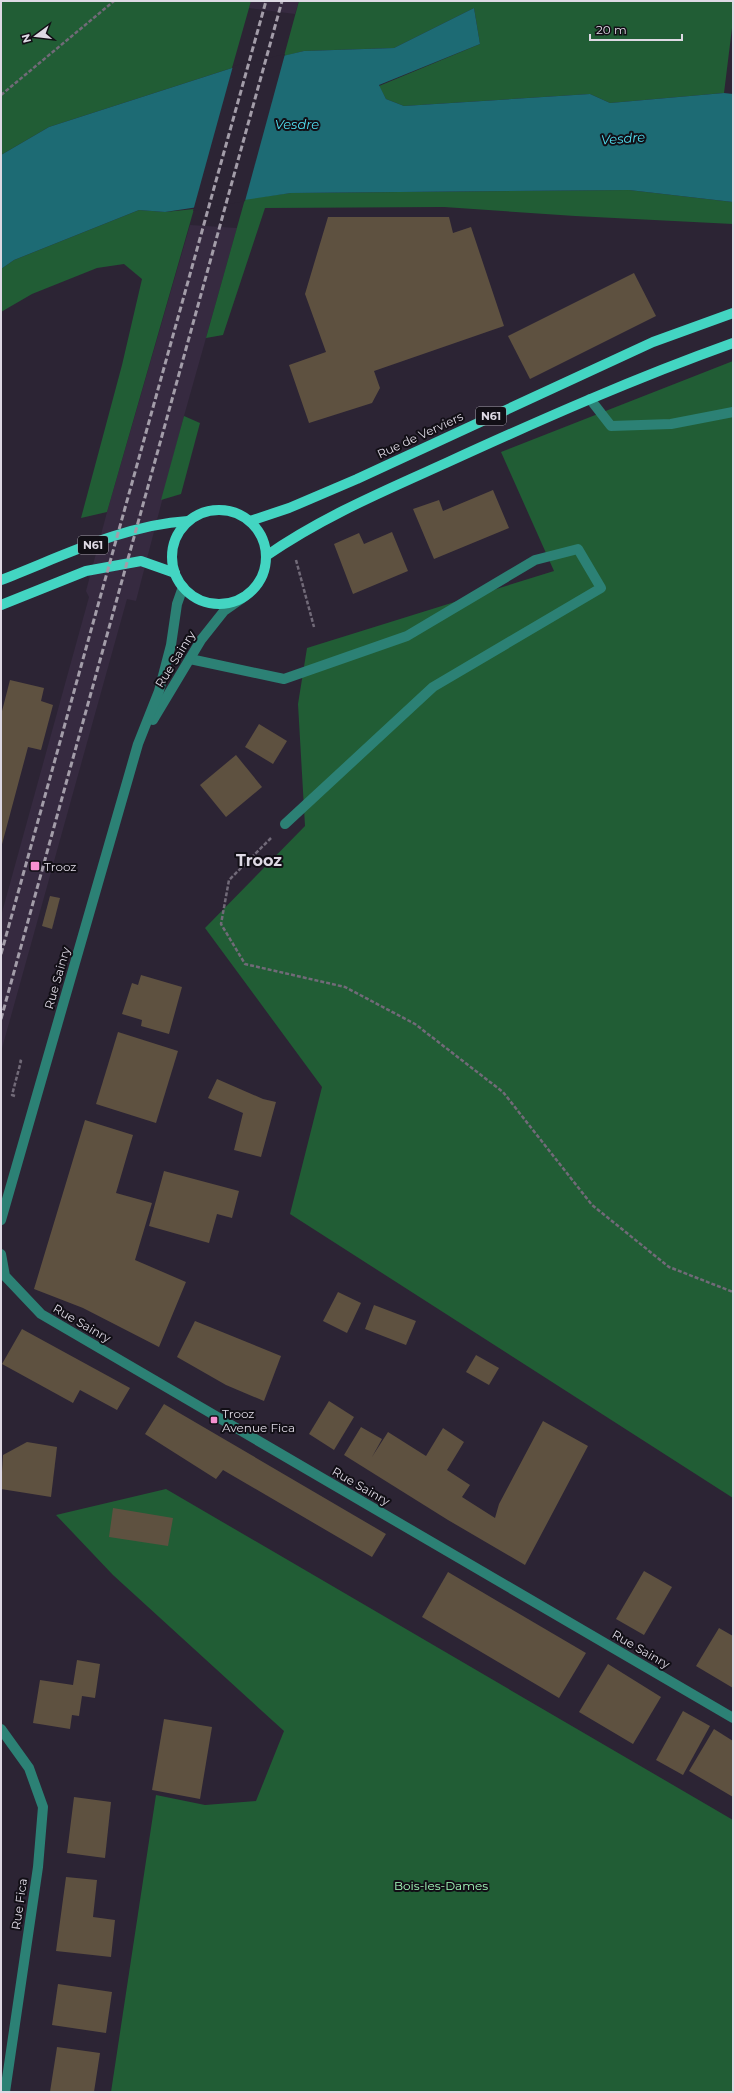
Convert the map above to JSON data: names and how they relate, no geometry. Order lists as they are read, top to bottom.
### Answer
{
  "streets": {
    "main road": ["N61", "Rue de Verviers"],
    "street": ["Rue Sainry", "Rue Fica"]
  },
  "crossings": [
    ["N61", "Rue de Verviers"],
    ["N61", "Rue Sainry"],
    ["Rue de Verviers", "Rue Sainry"]
  ],
  "districts": ["Trooz"],
  "water": ["Vesdre"],
  "parks": ["Bois-les-Dames"],
  "places": {
    "transit": ["Trooz", "Trooz Avenue Fica"]
  },
  "scale_bar": "20 m",
  "north": "left"
}
